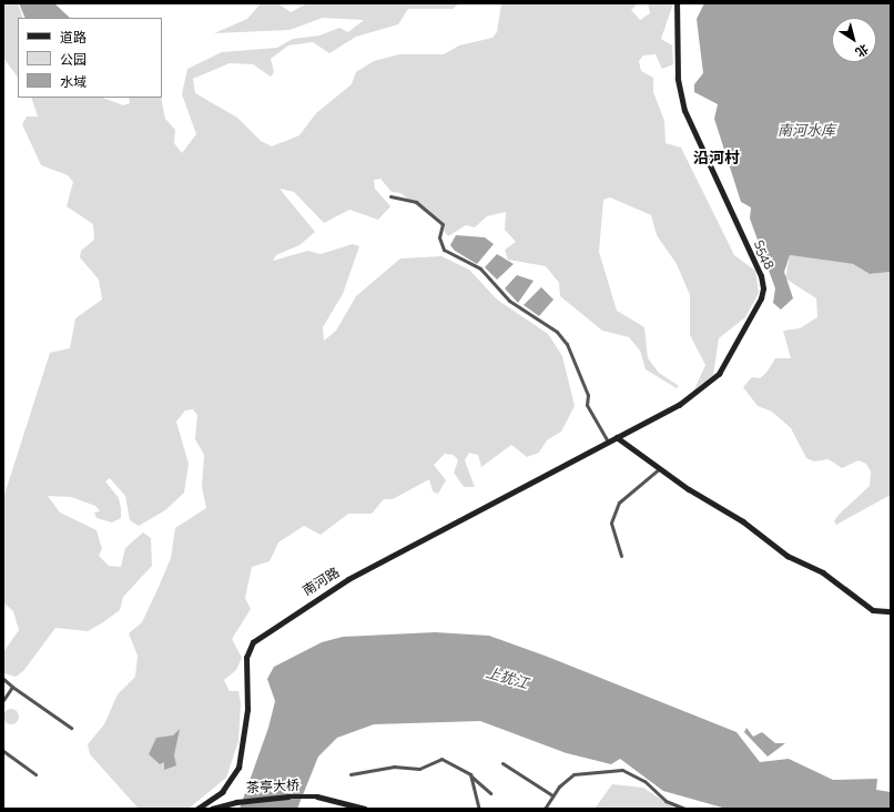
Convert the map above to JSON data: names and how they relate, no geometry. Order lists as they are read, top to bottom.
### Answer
{
  "streets": {
    "street": ["S548", "南河路", "茶亭大桥"]
  },
  "crossings": [
    ["S548", "南河路"]
  ],
  "districts": ["沿河村"],
  "water": ["南河水库", "上犹江"],
  "legend": ["道路", "公园", "水域"],
  "north": "bottom right"
}
